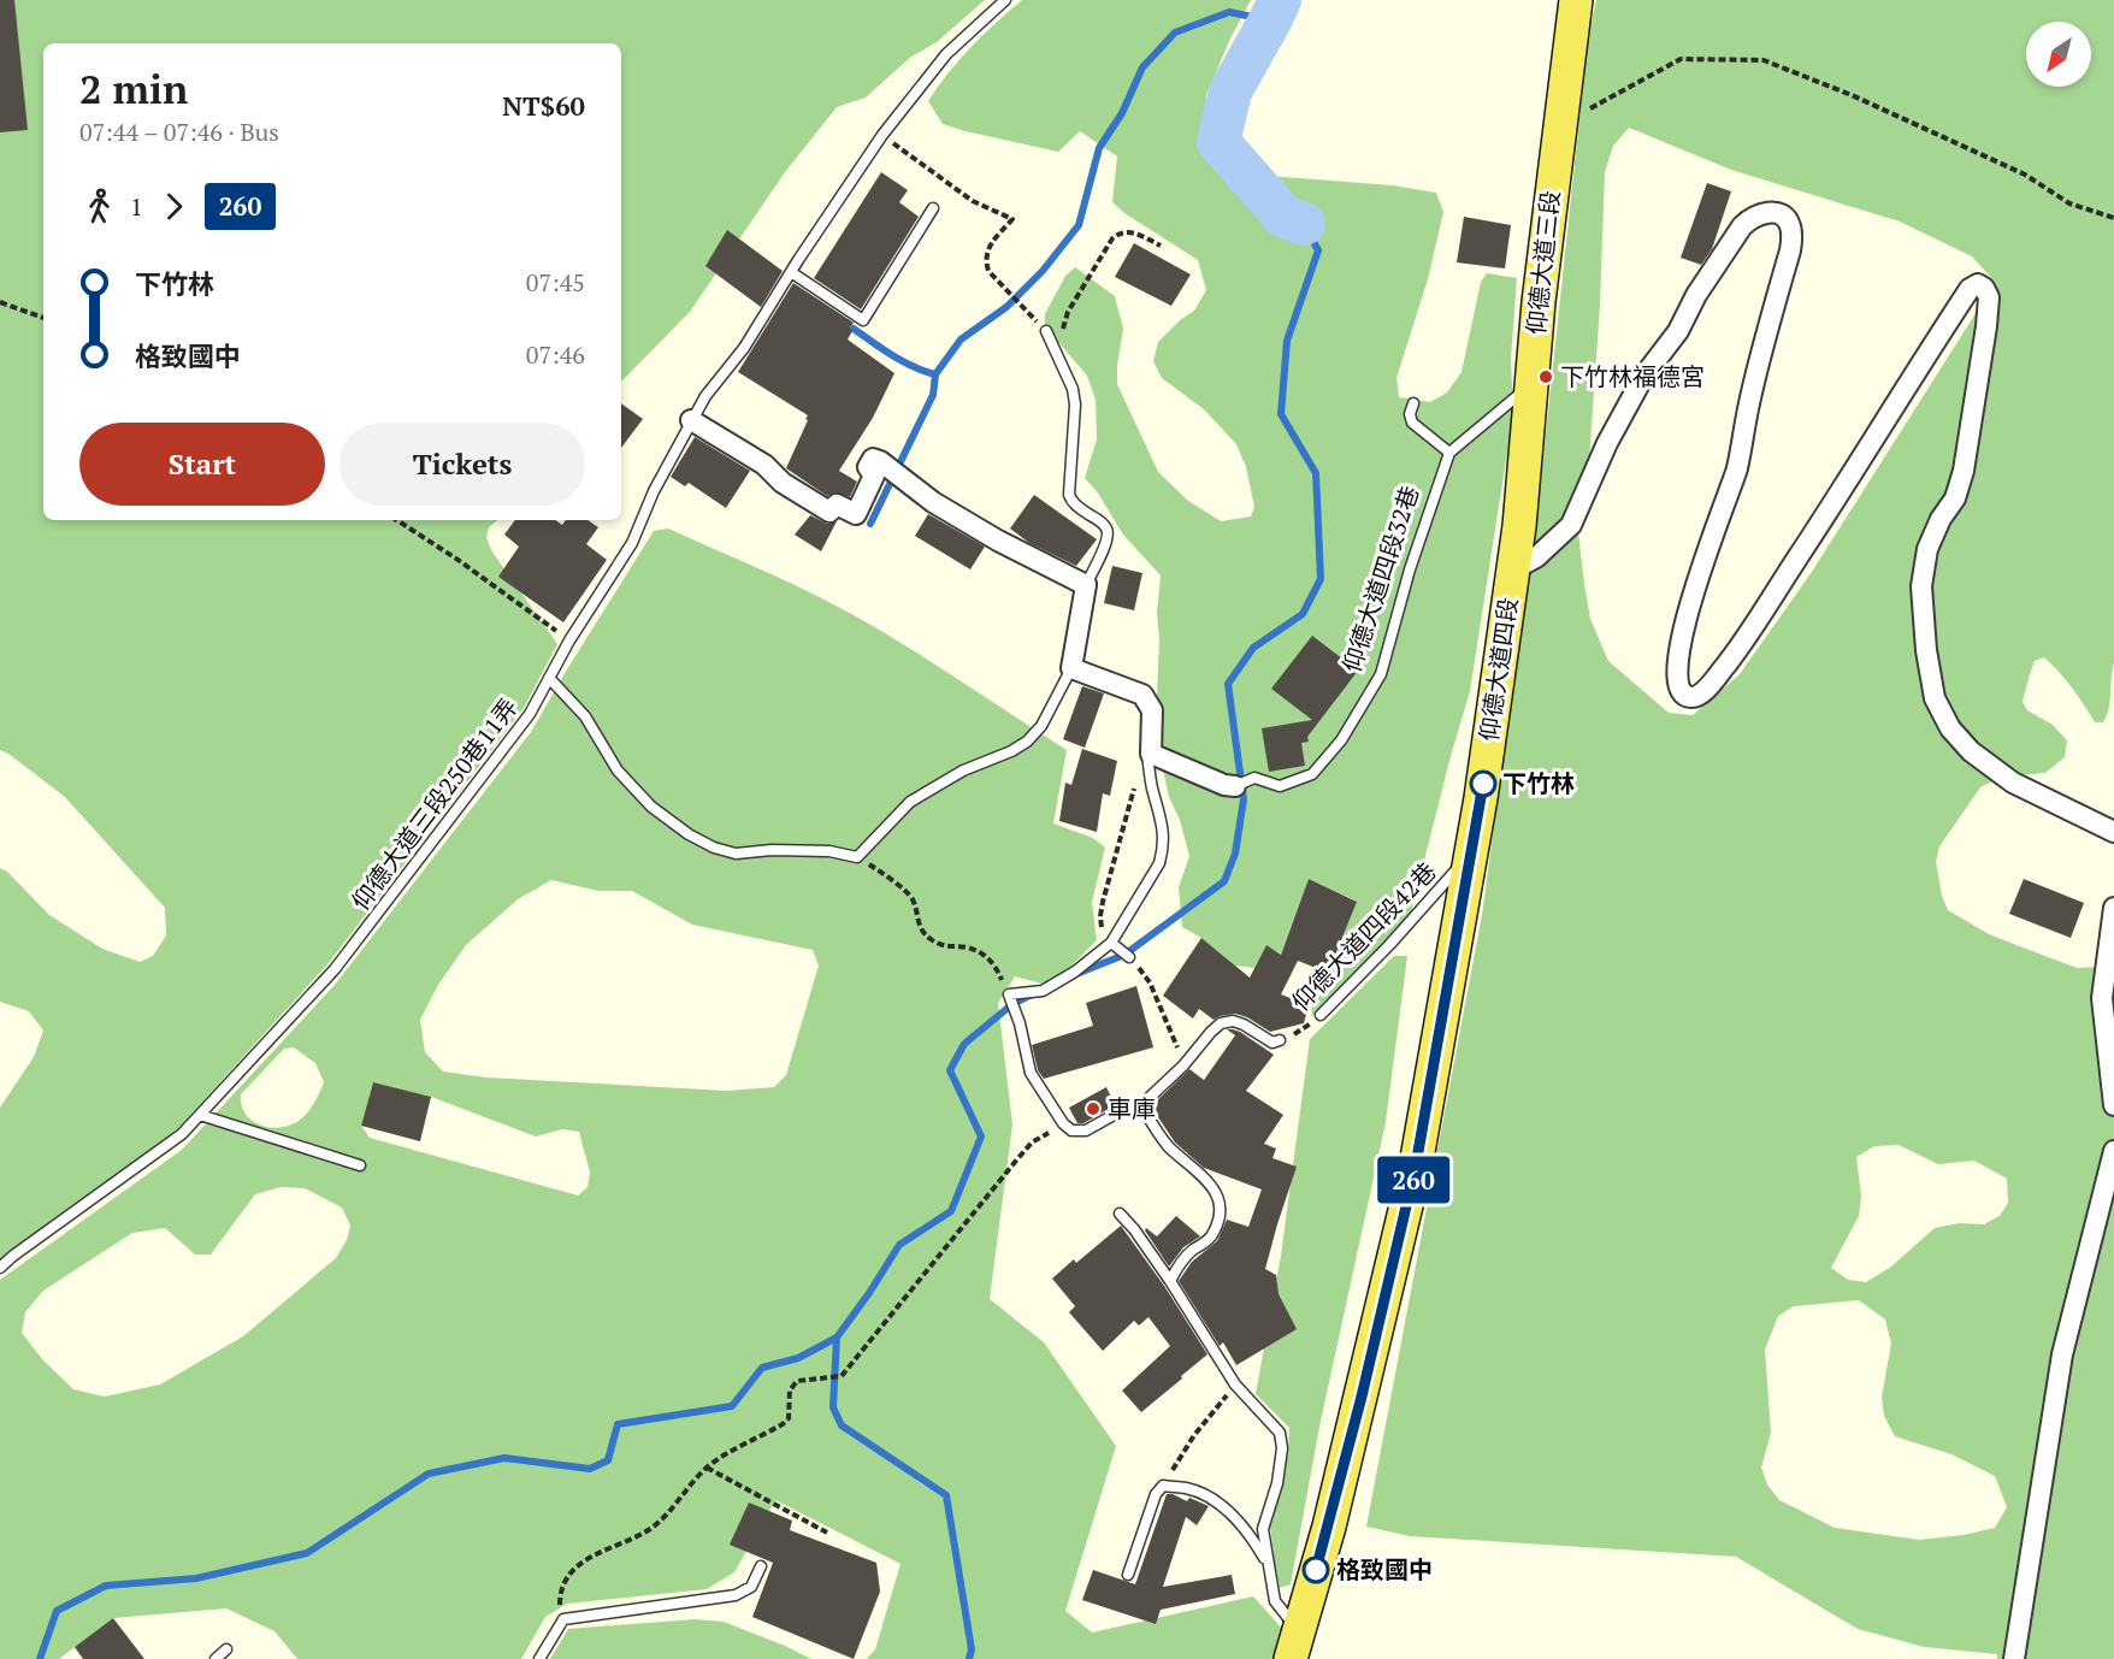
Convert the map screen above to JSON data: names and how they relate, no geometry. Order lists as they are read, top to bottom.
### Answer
{
  "streets": {
    "main road": ["仰德大道三段", "仰德大道四段"],
    "lane": ["仰德大道四段32巷", "仰德大道三段250巷11弄", "仰德大道四段42巷"]
  },
  "crossings": [
    ["仰德大道三段", "仰德大道四段"],
    ["仰德大道四段", "仰德大道四段42巷"]
  ],
  "places": [
    "下竹林福德宮",
    "下竹林",
    "車庫",
    "格致國中"
  ],
  "lines": ["bus line 260"],
  "north": "bottom left",
  "page": {
    "on_map": "260",
    "heading": ["2 min", "07:44 – 07:46 · Bus", "NT$60"],
    "legs": ["1", "260"],
    "list": [
      {
        "name": "下竹林",
        "value": "07:45"
      },
      {
        "name": "格致國中",
        "value": "07:46"
      }
    ],
    "buttons": ["Start", "Tickets"]
  }
}
